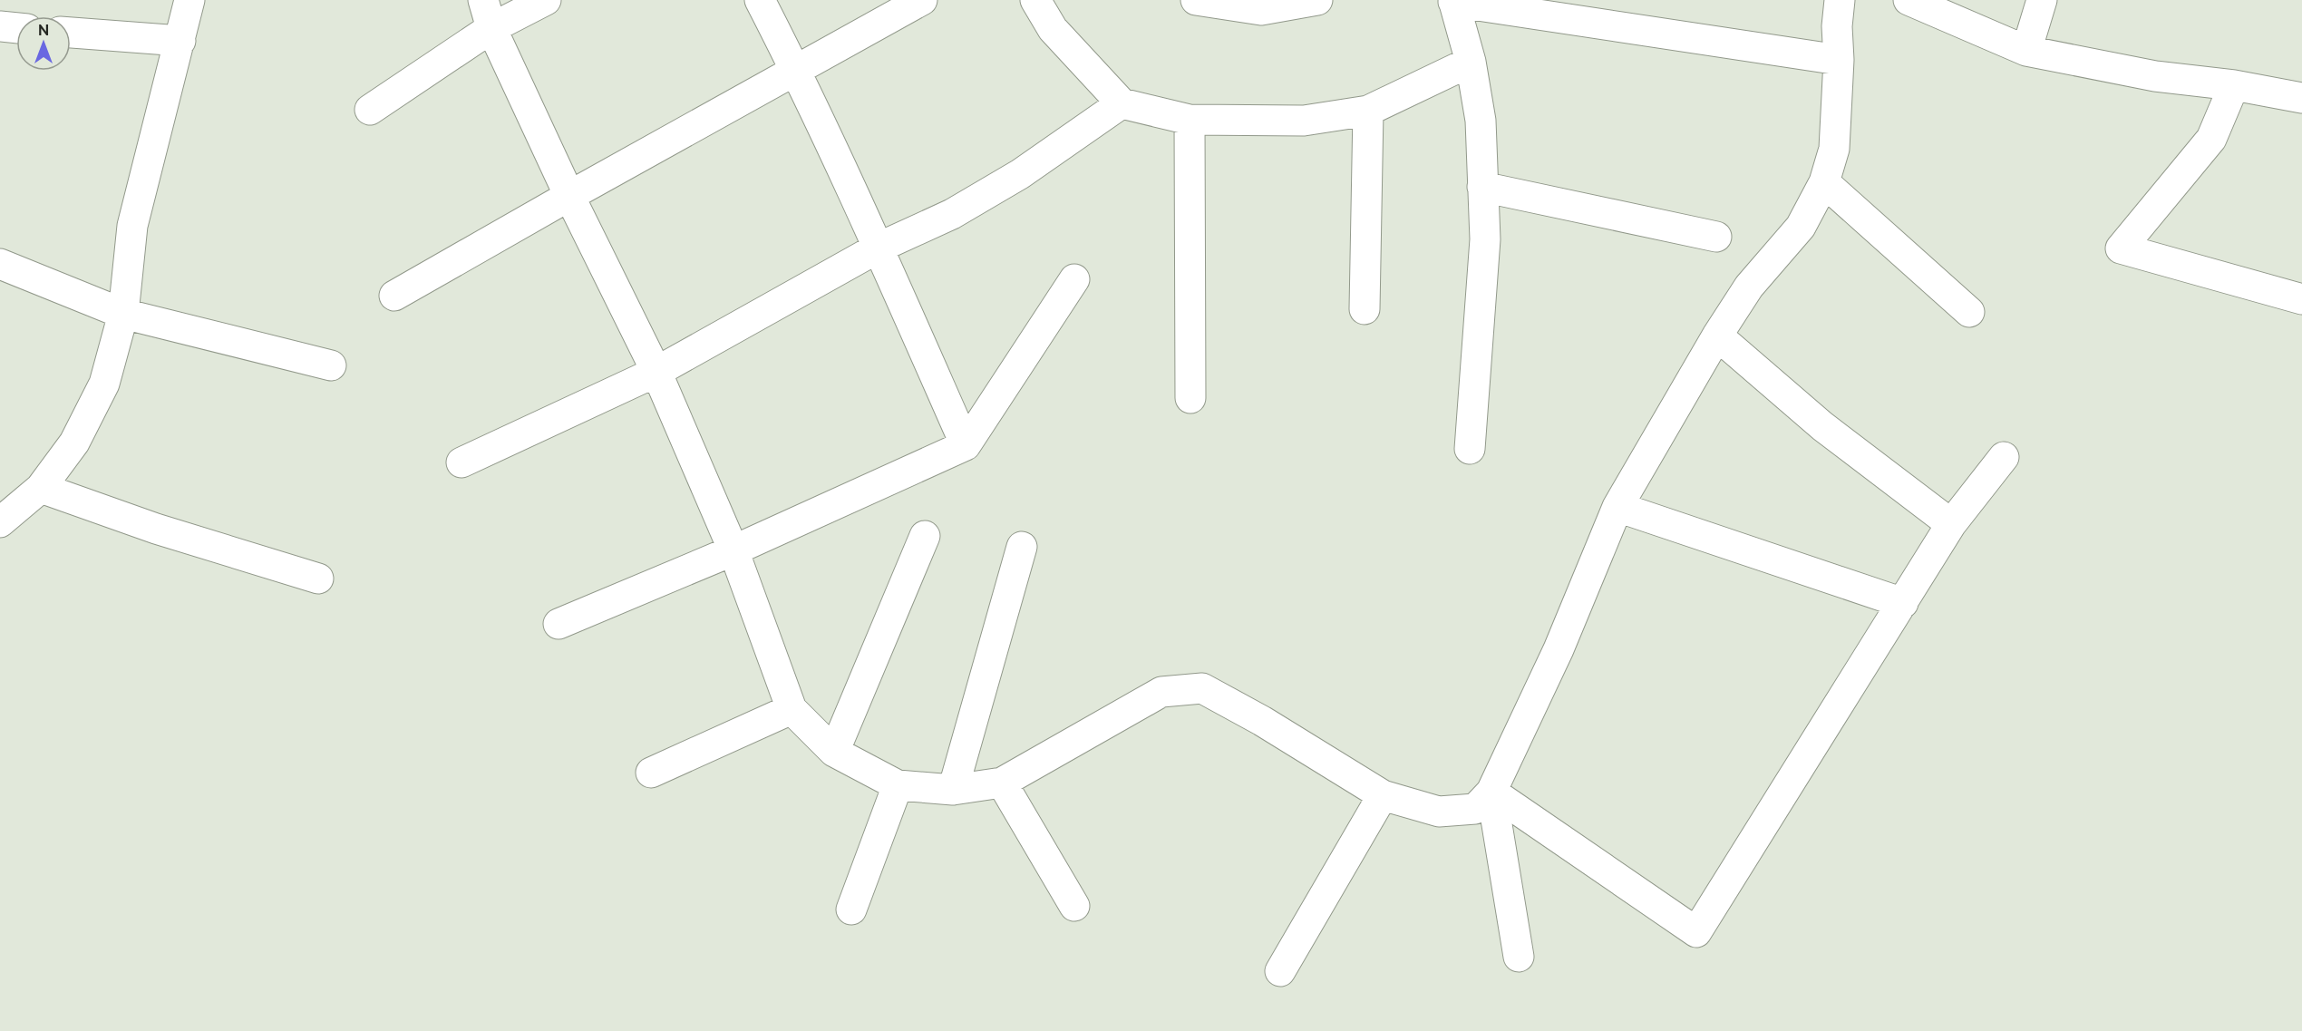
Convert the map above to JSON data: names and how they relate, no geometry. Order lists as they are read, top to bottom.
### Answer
{
  "north": "top"
}
